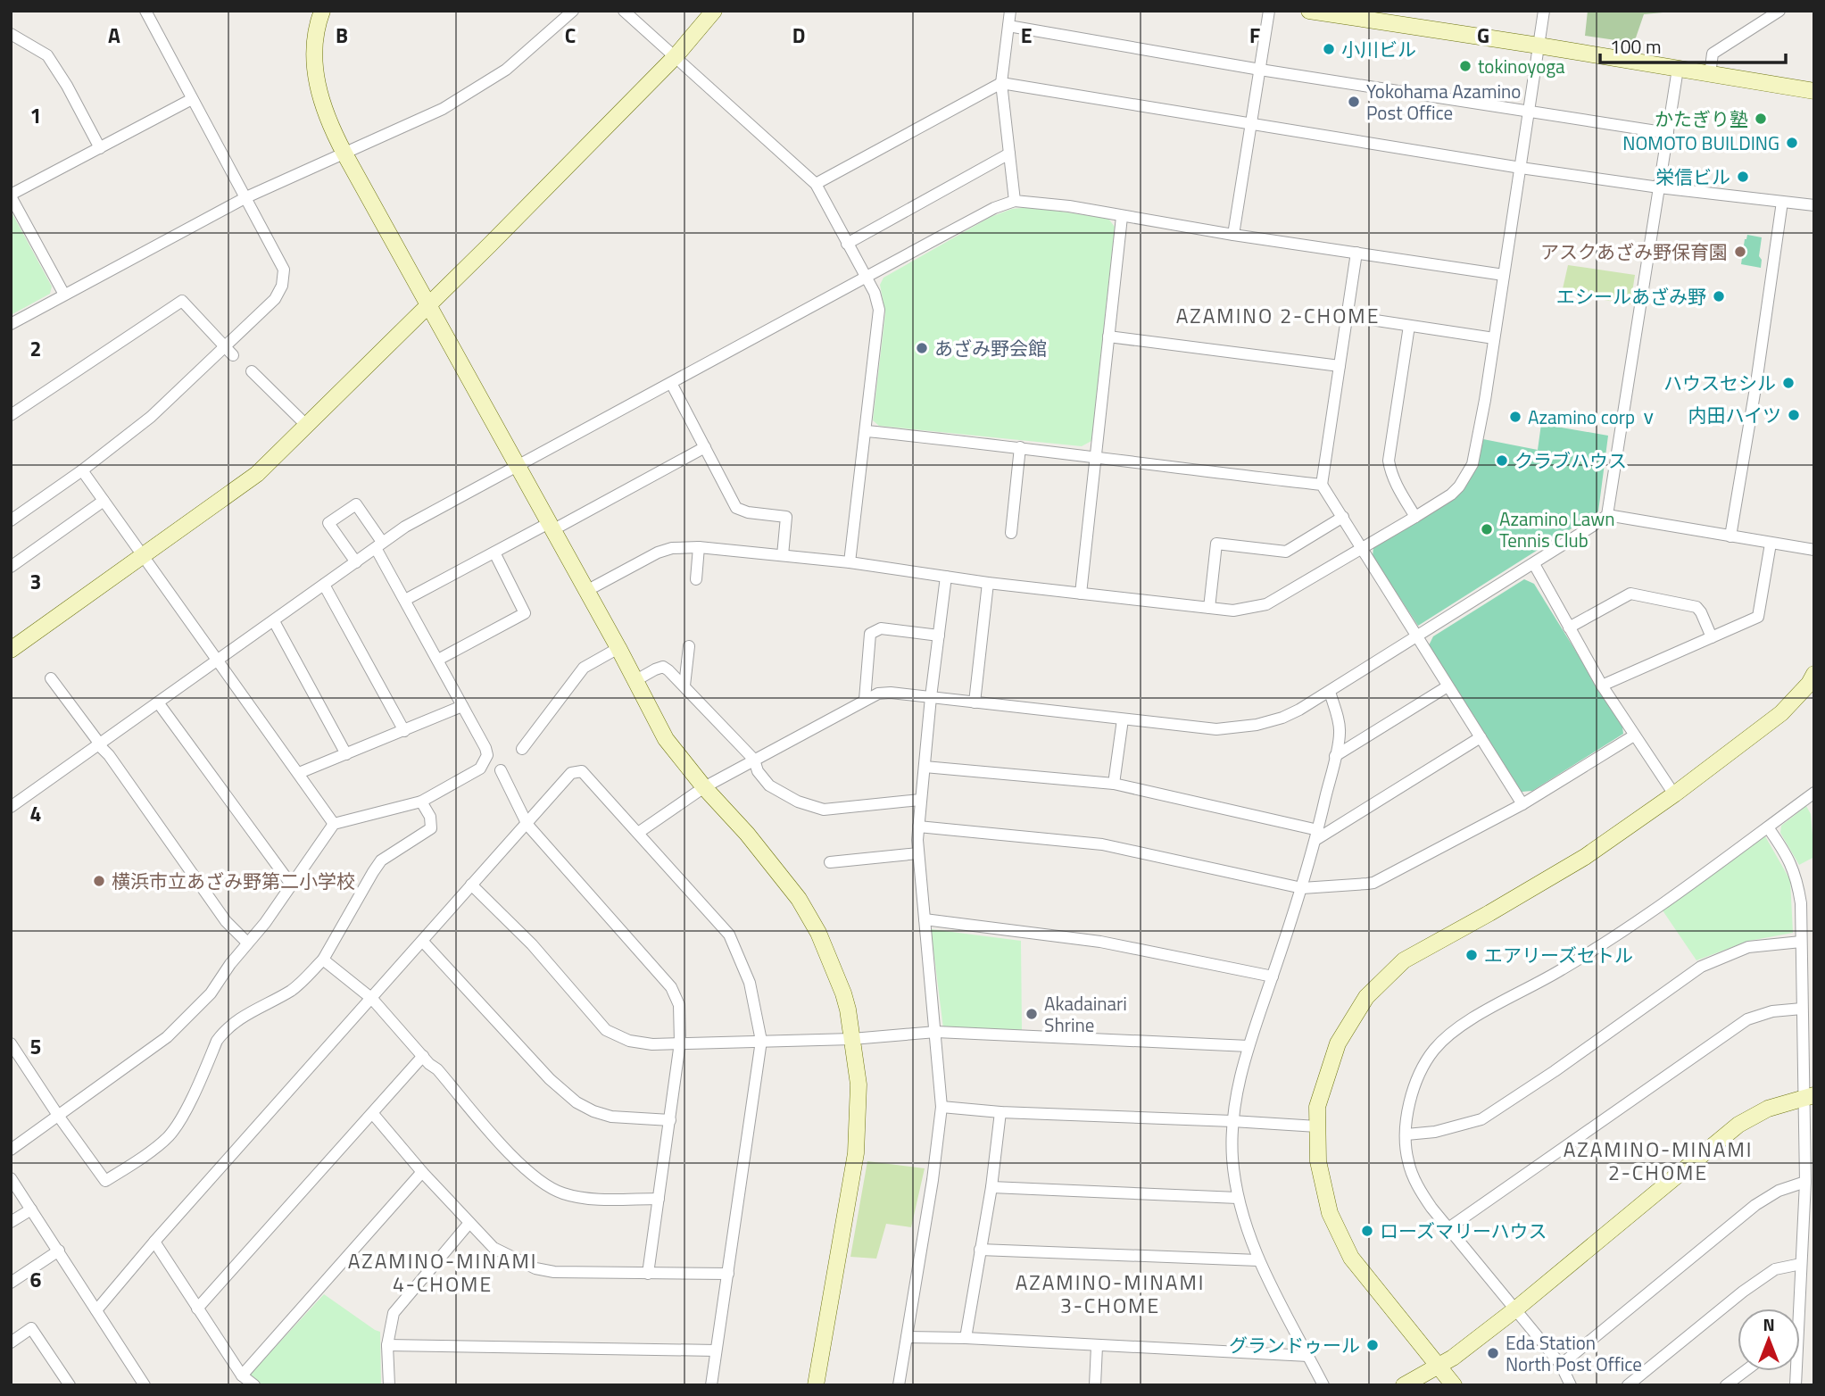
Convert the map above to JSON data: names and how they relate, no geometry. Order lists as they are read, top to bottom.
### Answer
{
  "districts": [
    "AZAMINO 2-CHOME",
    "AZAMINO-MINAMI 2-CHOME",
    "AZAMINO-MINAMI 4-CHOME",
    "AZAMINO-MINAMI 3-CHOME"
  ],
  "places": [
    "小川ビル",
    "tokinoyoga",
    "Yokohama Azamino Post Office",
    "かたぎり塾",
    "NOMOTO BUILDING",
    "栄信ビル",
    "アスクあざみ野保育園",
    "エシールあざみ野",
    "あざみ野会館",
    "ハウスセシル",
    "内田ハイツ",
    "Azamino corp ⅴ",
    "クラブハウス",
    "Azamino Lawn Tennis Club",
    "横浜市立あざみ野第二小学校",
    "エアリーズセトル",
    "Akadainari Shrine",
    "ローズマリーハウス",
    "グランドゥール",
    "Eda Station North Post Office"
  ],
  "scale_bar": "100 m",
  "north": "top",
  "grid": {
    "columns": [
      "A",
      "B",
      "C",
      "D",
      "E",
      "F",
      "G"
    ],
    "rows": [
      "1",
      "2",
      "3",
      "4",
      "5",
      "6"
    ]
  }
}
